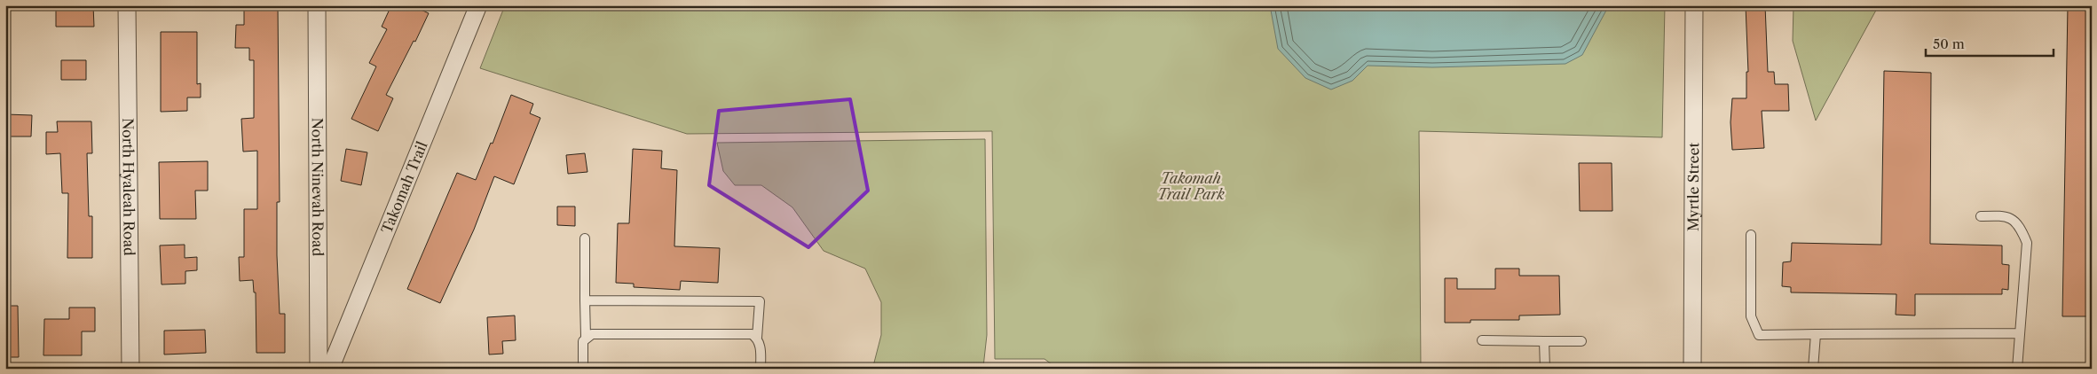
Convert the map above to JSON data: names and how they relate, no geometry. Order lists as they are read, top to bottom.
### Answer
{
  "streets": {
    "street": [
      "North Hyaleah Road",
      "North Ninevah Road",
      "Takomah Trail",
      "Myrtle Street"
    ]
  },
  "parks": ["Takomah Trail Park"],
  "scale_bar": "50 m"
}
